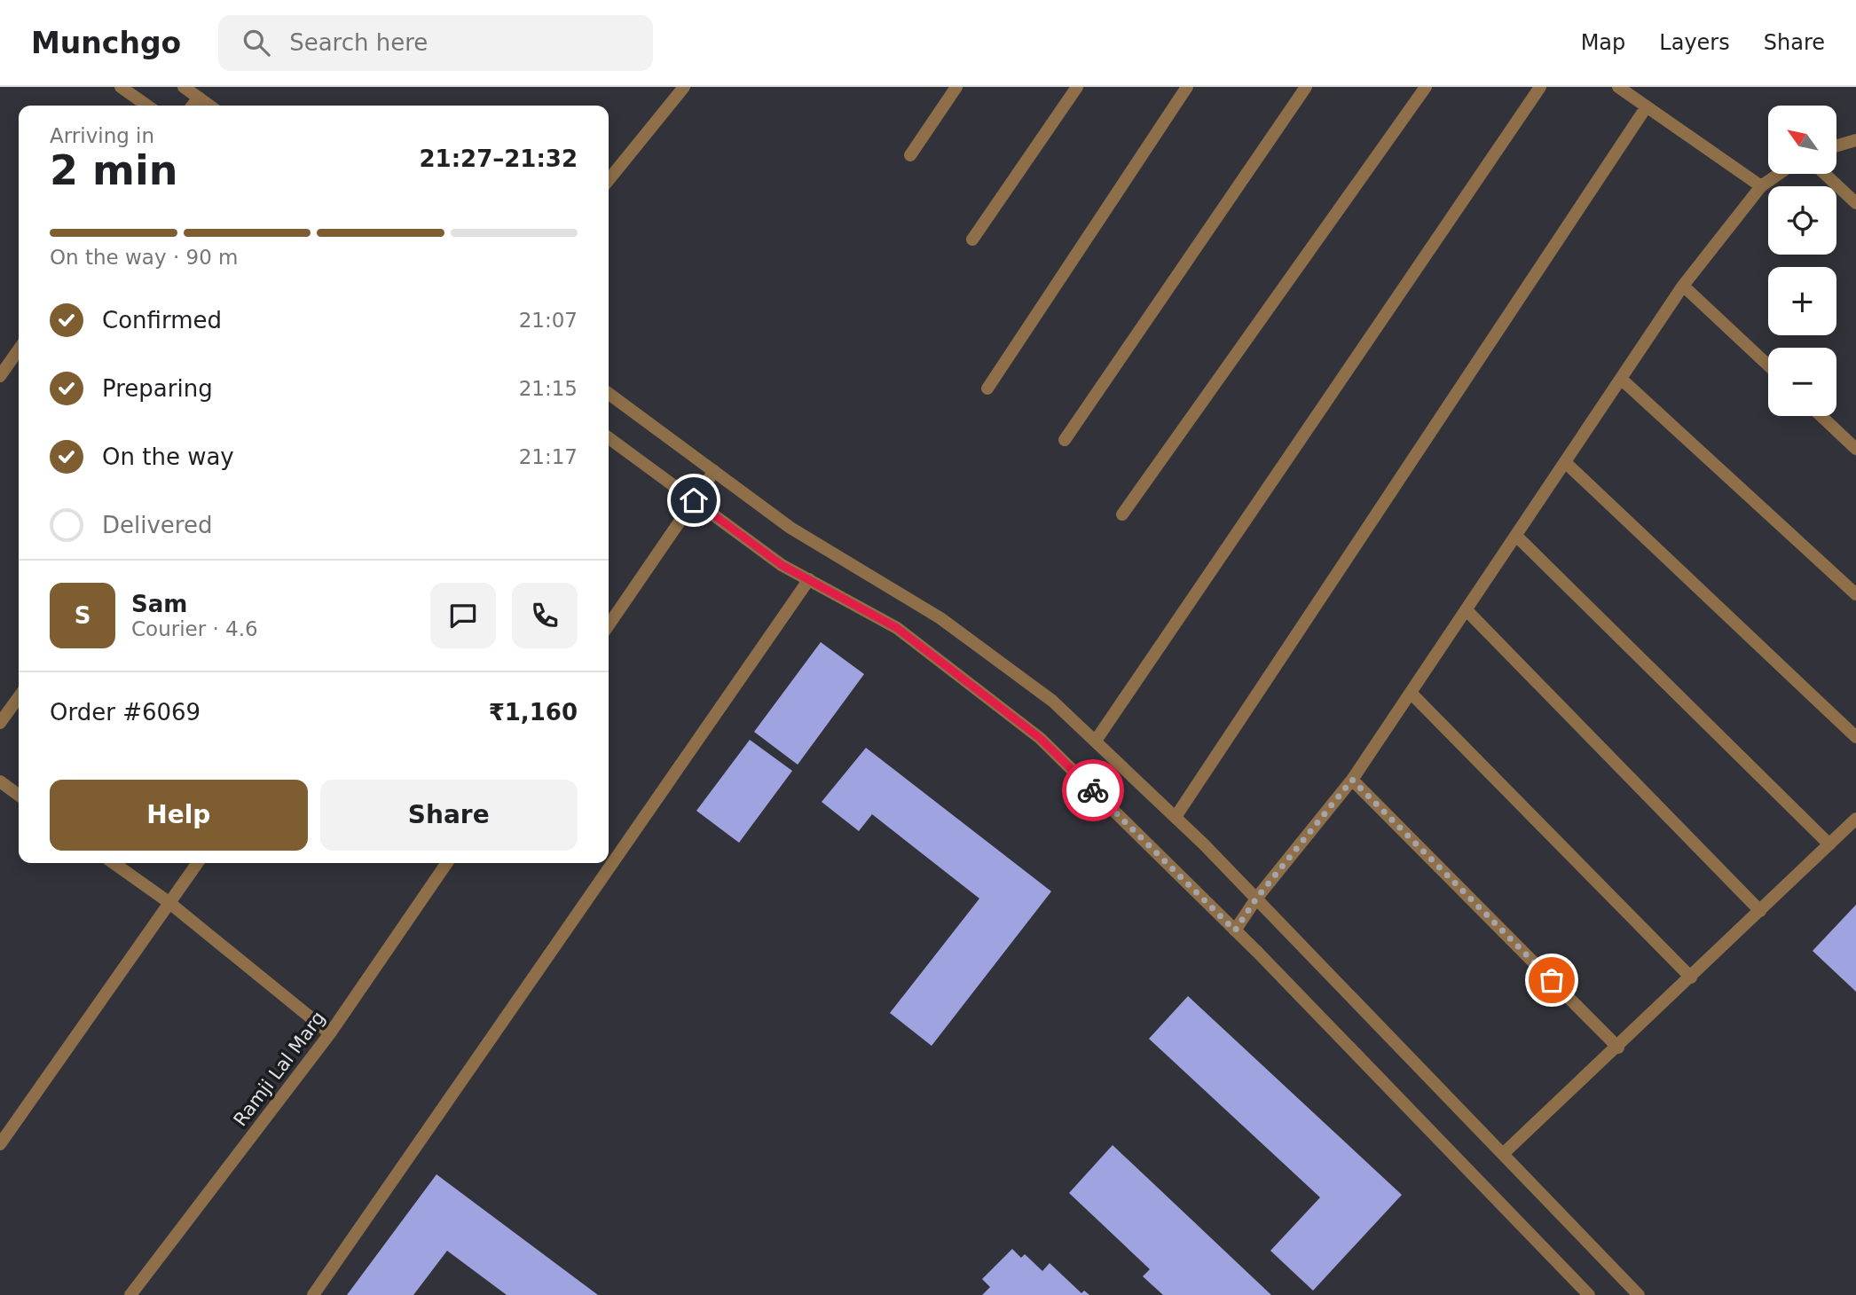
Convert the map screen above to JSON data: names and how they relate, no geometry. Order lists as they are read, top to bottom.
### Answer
{
  "streets": {
    "street": ["Ramji Lal Marg"]
  },
  "north": "top left",
  "page": {
    "header": "Munchgo",
    "search": "Search here",
    "nav": ["Map", "Layers", "Share"],
    "map_buttons": ["+", "−"],
    "heading": ["2 min", "Arriving in", "21:27–21:32"],
    "panel": [
      "Sam",
      "Courier · 4.6",
      "Order #6069",
      "₹1,160"
    ],
    "bar": "On the way · 90 m",
    "list": [
      ["Confirmed", "21:07"],
      ["Preparing", "21:15"],
      ["On the way", "21:17"],
      "Delivered"
    ],
    "round": "S",
    "buttons": ["Help", "Share"]
  }
}
